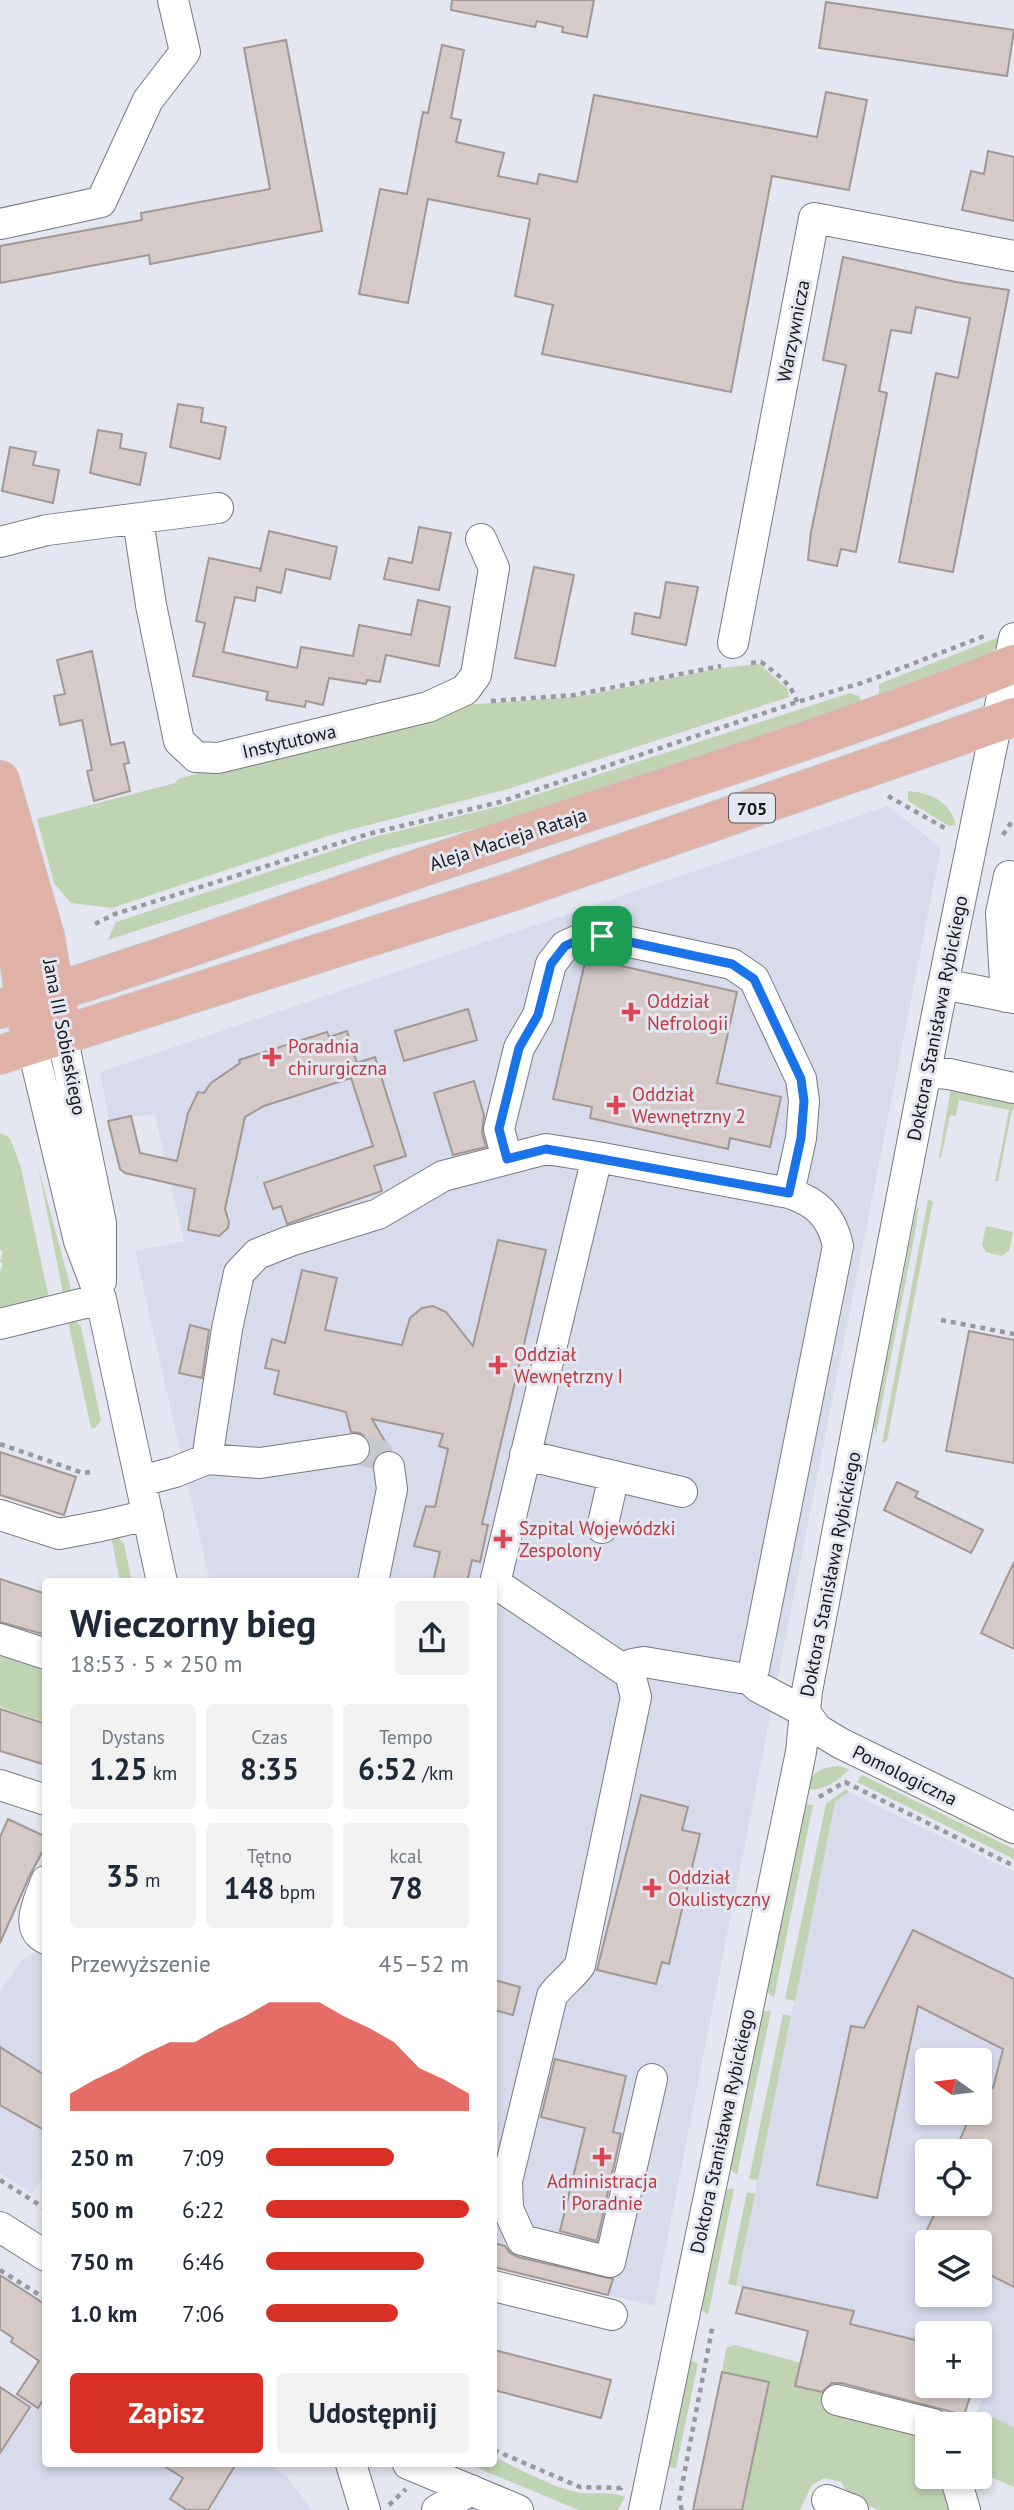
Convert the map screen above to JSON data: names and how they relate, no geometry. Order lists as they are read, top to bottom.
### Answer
{
  "streets": {
    "main road": ["705", "Aleja Macieja Rataja", "Jana III Sobieskiego"],
    "street": [
      "Warzywnicza",
      "Instytutowa",
      "Doktora Stanisława Rybickiego",
      "Pomologiczna"
    ]
  },
  "crossings": [
    ["705", "Doktora Stanisława Rybickiego"],
    ["705", "Jana III Sobieskiego"],
    ["Aleja Macieja Rataja", "Doktora Stanisława Rybickiego"],
    ["Aleja Macieja Rataja", "Jana III Sobieskiego"],
    ["Doktora Stanisława Rybickiego", "Pomologiczna"]
  ],
  "places": {
    "health": [
      "Oddział Nefrologii",
      "Poradnia chirurgiczna",
      "Oddział Wewnętrzny 2",
      "Oddział Wewnętrzny I",
      "Szpital Wojewódzki Zespolony",
      "Oddział Okulistyczny",
      "Administracja i Poradnie"
    ]
  },
  "north": "left",
  "page": {
    "heading": ["Wieczorny bieg", "18:53 · 5 × 250 m"],
    "stats": [
      ["Dystans", "1.25 km"],
      ["Czas", "8:35"],
      ["Tempo", "6:52 /km"],
      ["35 m"],
      ["Tętno", "148 bpm"],
      ["kcal", "78"]
    ],
    "chart": ["Przewyższenie", "45–52 m"],
    "map_buttons": ["+", "−"],
    "list": [
      {
        "name": "250 m",
        "note": "7:09"
      },
      {
        "name": "500 m",
        "note": "6:22"
      },
      {
        "name": "750 m",
        "note": "6:46"
      },
      {
        "name": "1.0 km",
        "note": "7:06"
      }
    ],
    "buttons": ["Zapisz", "Udostępnij"]
  }
}
